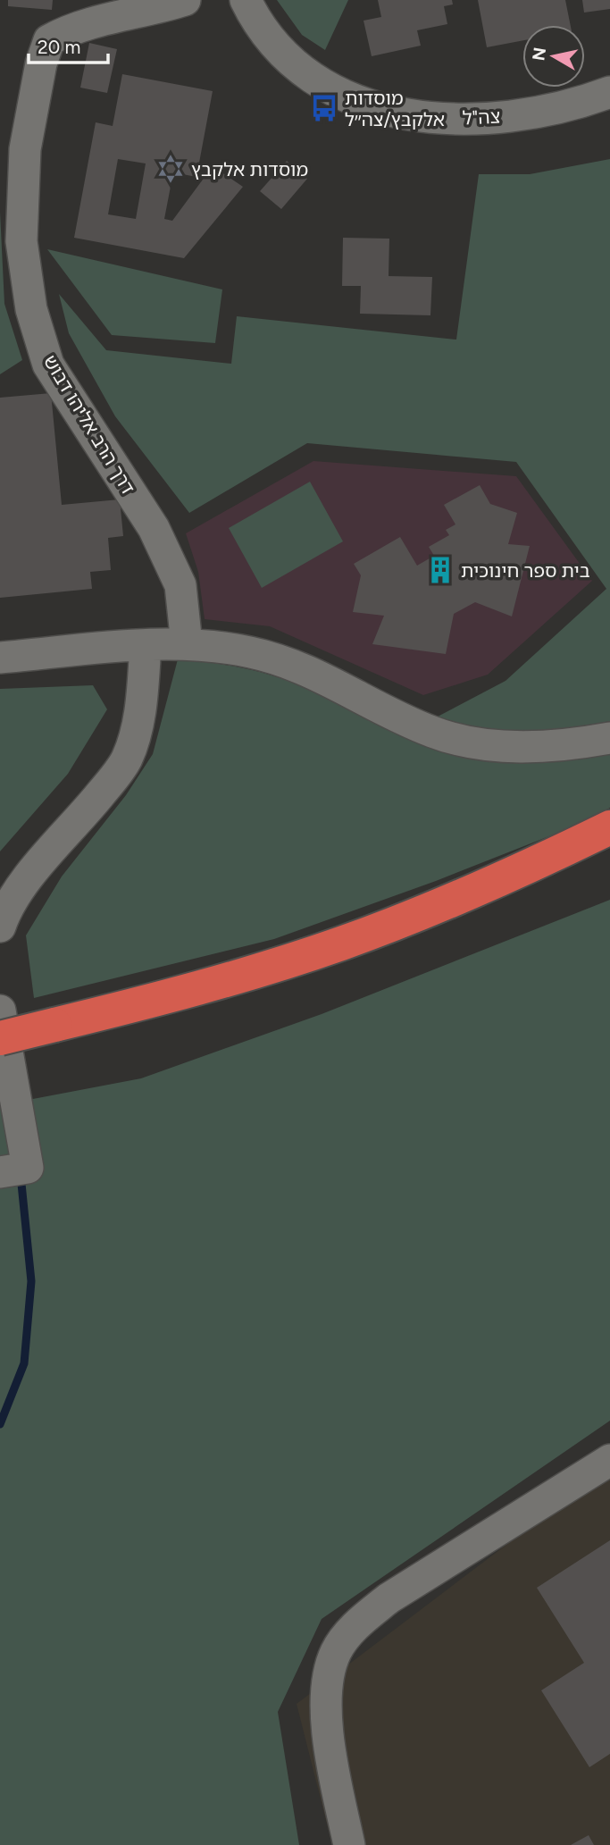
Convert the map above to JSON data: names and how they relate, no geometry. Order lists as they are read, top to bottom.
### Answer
{
  "streets": {
    "street": ["צה\"ל", "דרך הרב אליהו דבוש"]
  },
  "places": {
    "bus stop": ["מוסדות אלקבץ/צה״ל"],
    "synagogue": ["מוסדות אלקבץ"],
    "building": ["בית ספר חינוכית"]
  },
  "scale_bar": "20 m",
  "north": "left"
}
